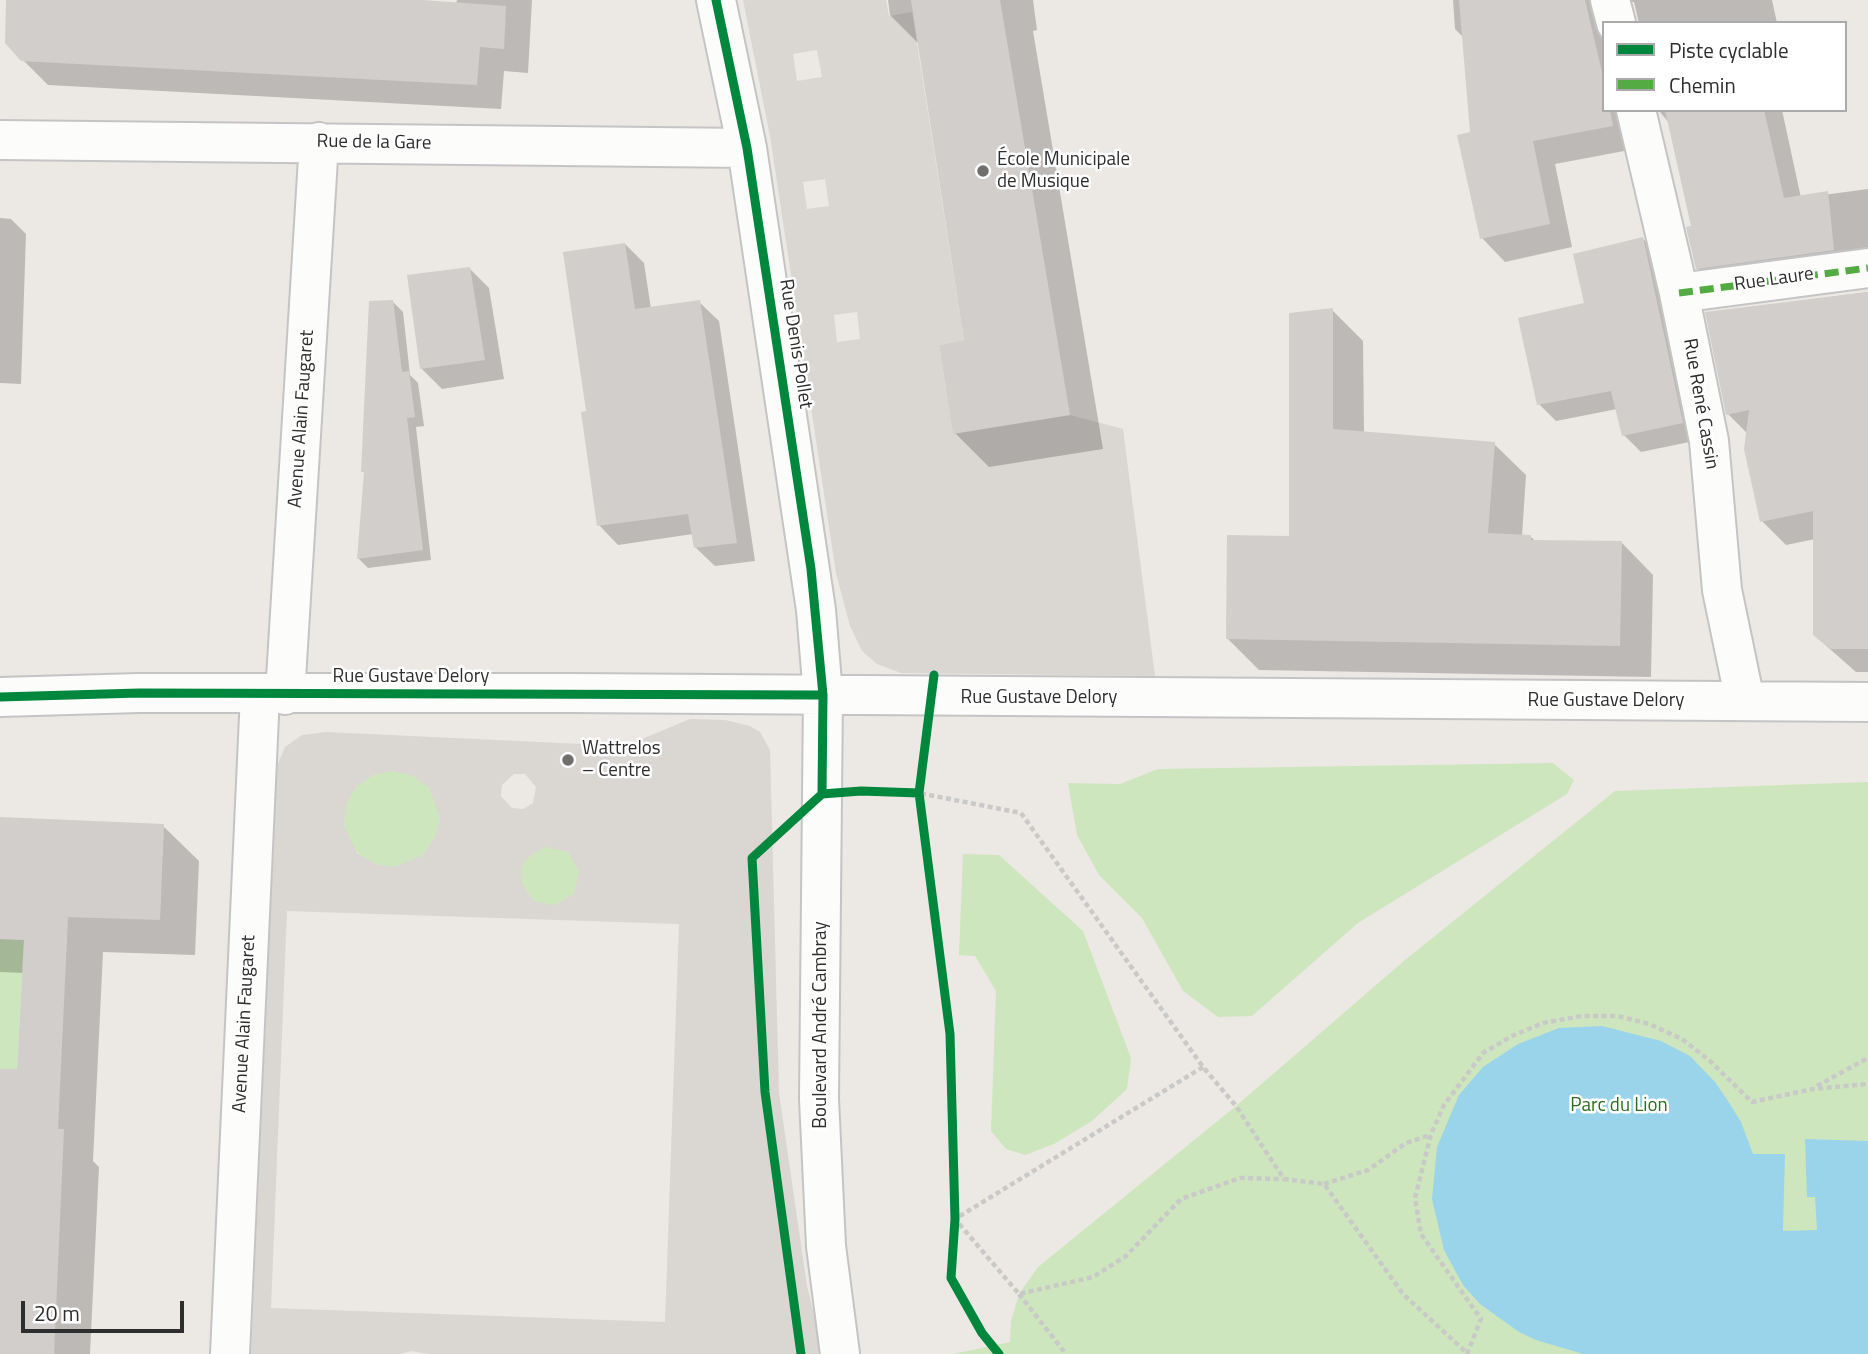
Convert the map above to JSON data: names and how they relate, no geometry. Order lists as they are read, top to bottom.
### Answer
{
  "streets": {
    "street": [
      "Rue de la Gare",
      "Rue Laure",
      "Rue Denis Pollet",
      "Rue René Cassin",
      "Avenue Alain Faugaret",
      "Rue Gustave Delory",
      "Boulevard André Cambray"
    ]
  },
  "crossings": [
    ["Rue de la Gare", "Rue Denis Pollet"],
    ["Rue de la Gare", "Avenue Alain Faugaret"],
    ["Rue Laure", "Rue René Cassin"],
    ["Rue Denis Pollet", "Rue Gustave Delory"],
    ["Rue Denis Pollet", "Boulevard André Cambray"],
    ["Rue René Cassin", "Rue Gustave Delory"],
    ["Avenue Alain Faugaret", "Rue Gustave Delory"],
    ["Rue Gustave Delory", "Boulevard André Cambray"]
  ],
  "parks": ["Parc du Lion"],
  "places": ["École Municipale de Musique", "Wattrelos – Centre"],
  "legend": ["Piste cyclable", "Chemin"],
  "scale_bar": "20 m"
}
